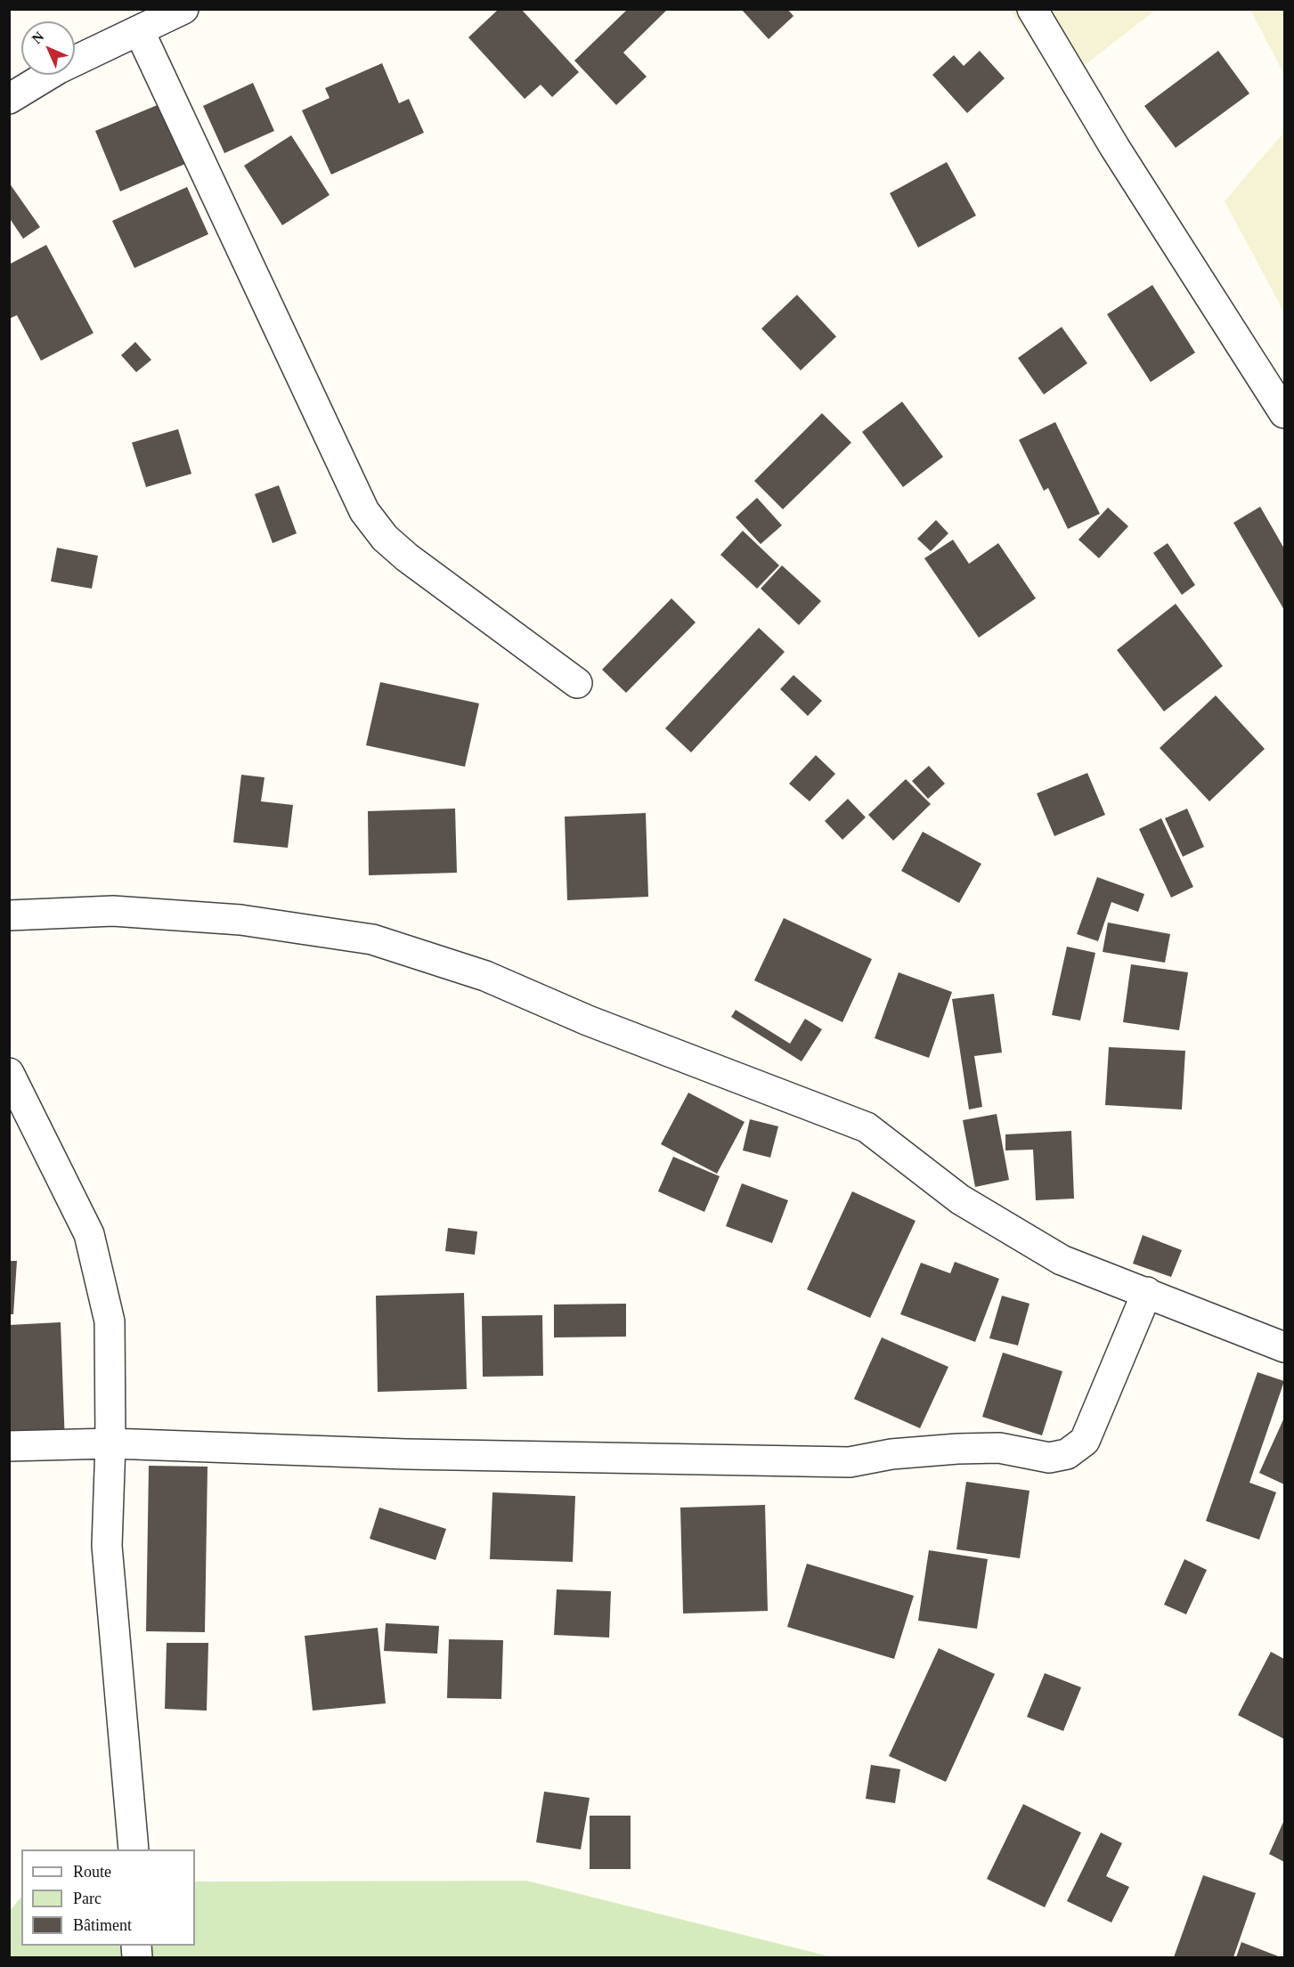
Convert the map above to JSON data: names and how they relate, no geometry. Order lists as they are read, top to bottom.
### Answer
{
  "legend": ["Route", "Parc", "Bâtiment"],
  "north": "top left"
}
